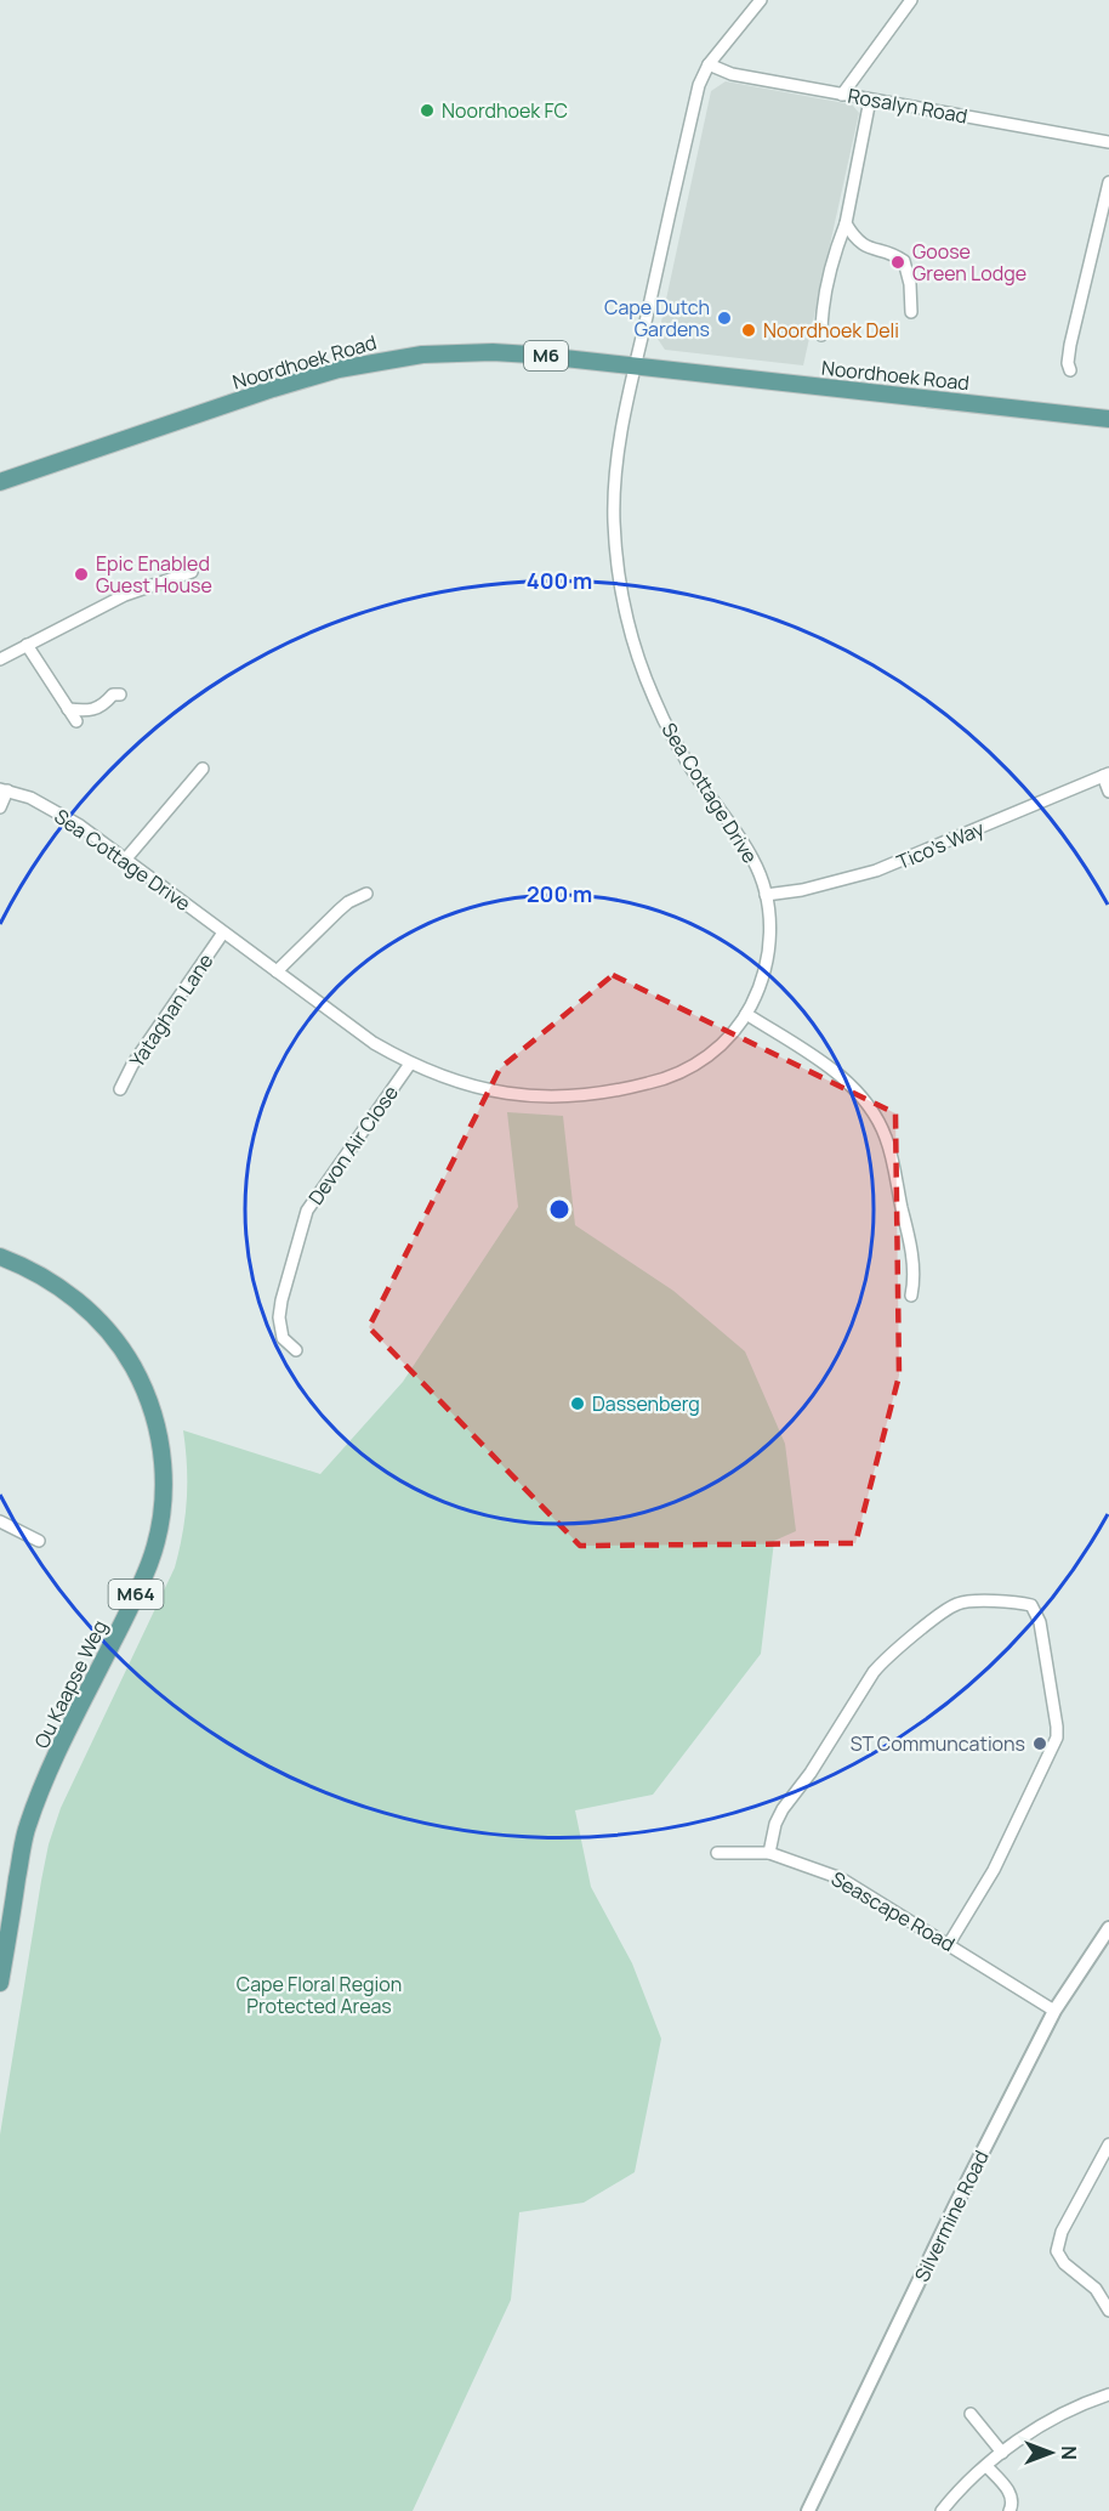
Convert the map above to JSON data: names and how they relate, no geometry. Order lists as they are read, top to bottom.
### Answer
{
  "streets": {
    "main road": [
      "M6",
      "Noordhoek Road",
      "M64",
      "Ou Kaapse Weg"
    ],
    "street": [
      "Rosalyn Road",
      "Sea Cottage Drive",
      "Tico's Way",
      "Yataghan Lane",
      "Devon Air Close",
      "Seascape Road",
      "Silvermine Road"
    ]
  },
  "crossings": [
    ["Rosalyn Road", "Sea Cottage Drive"],
    ["Noordhoek Road", "Sea Cottage Drive"],
    ["Sea Cottage Drive", "Tico's Way"],
    ["Sea Cottage Drive", "Yataghan Lane"],
    ["Sea Cottage Drive", "Devon Air Close"],
    ["Seascape Road", "Silvermine Road"]
  ],
  "parks": ["Cape Floral Region Protected Areas"],
  "places": [
    "Noordhoek FC",
    "Goose Green Lodge",
    "Cape Dutch Gardens",
    "Noordhoek Deli",
    "Epic Enabled Guest House",
    "Dassenberg",
    "ST Communcations"
  ],
  "north": "right",
  "rings": ["400 m", "200 m"]
}
